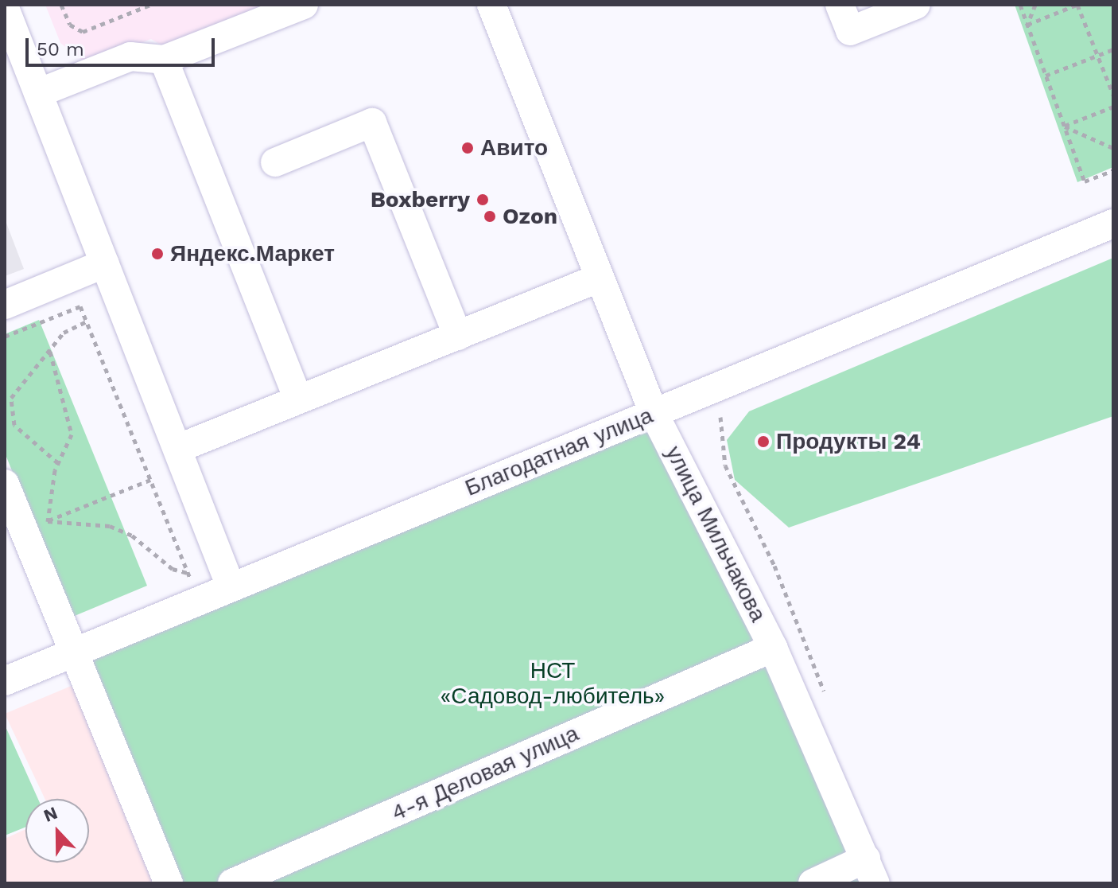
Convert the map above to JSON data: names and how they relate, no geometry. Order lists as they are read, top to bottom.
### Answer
{
  "streets": {
    "street": ["Благодатная улица", "улица Мильчакова", "4-я Деловая улица"]
  },
  "crossings": [
    ["Благодатная улица", "улица Мильчакова"],
    ["улица Мильчакова", "4-я Деловая улица"]
  ],
  "parks": ["НСТ «Садовод-любитель»"],
  "places": [
    "Авито",
    "Boxberry",
    "Ozon",
    "Яндекс.Маркет",
    "Продукты 24"
  ],
  "scale_bar": "50 m",
  "north": "top"
}
